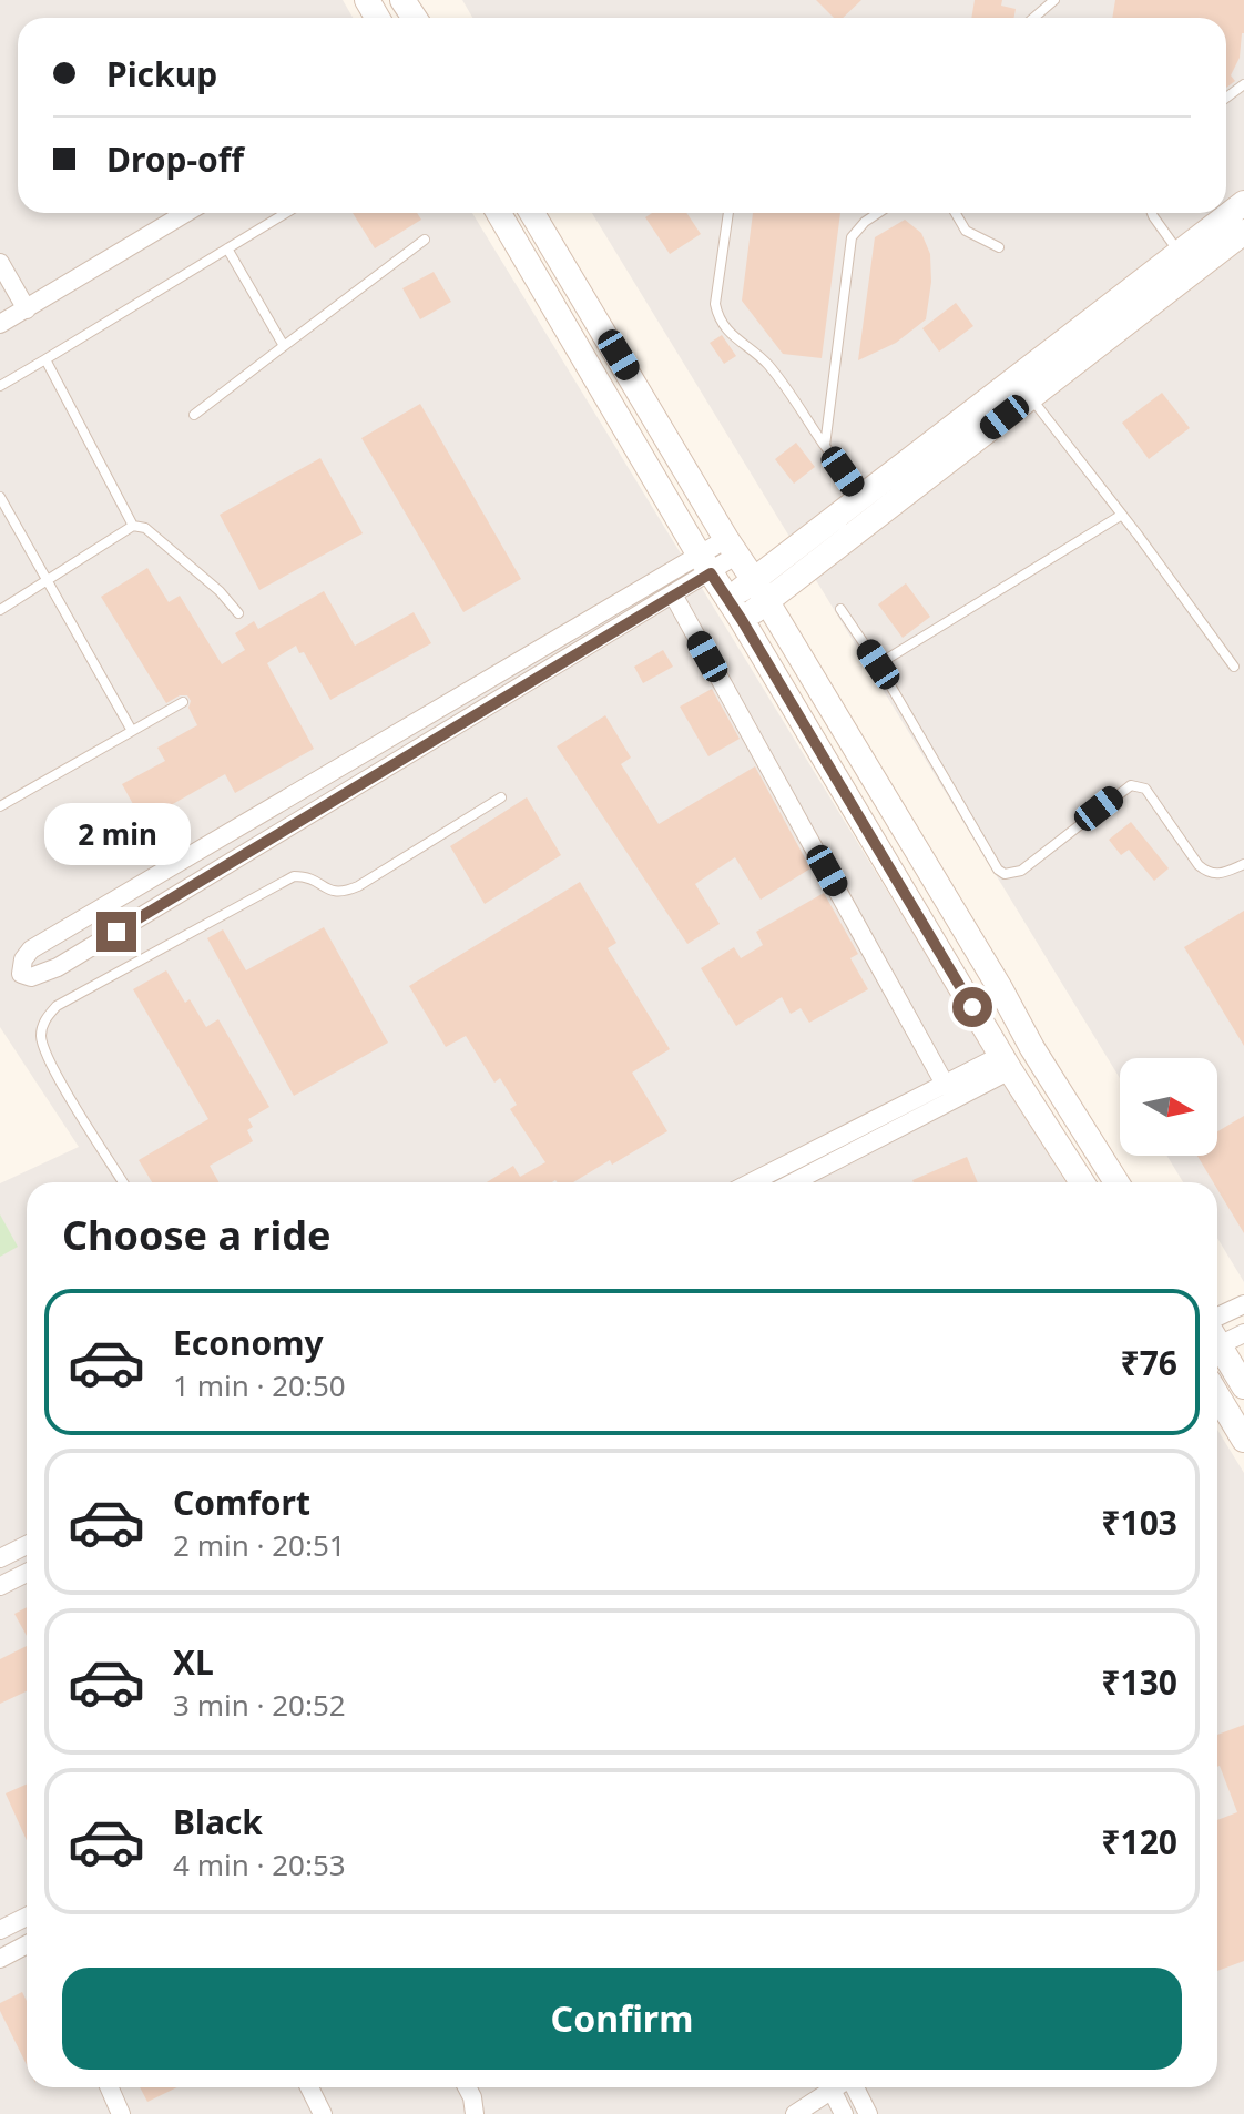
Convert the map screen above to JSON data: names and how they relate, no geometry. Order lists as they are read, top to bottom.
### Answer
{
  "north": "right",
  "page": {
    "banner": ["Pickup", "Drop-off"],
    "bubble": "2 min",
    "heading": "Choose a ride",
    "list": [
      {
        "name": "Economy",
        "note": "1 min · 20:50",
        "value": "₹76"
      },
      {
        "name": "Comfort",
        "note": "2 min · 20:51",
        "value": "₹103"
      },
      {
        "name": "XL",
        "note": "3 min · 20:52",
        "value": "₹130"
      },
      {
        "name": "Black",
        "note": "4 min · 20:53",
        "value": "₹120"
      }
    ],
    "buttons": "Confirm"
  }
}
